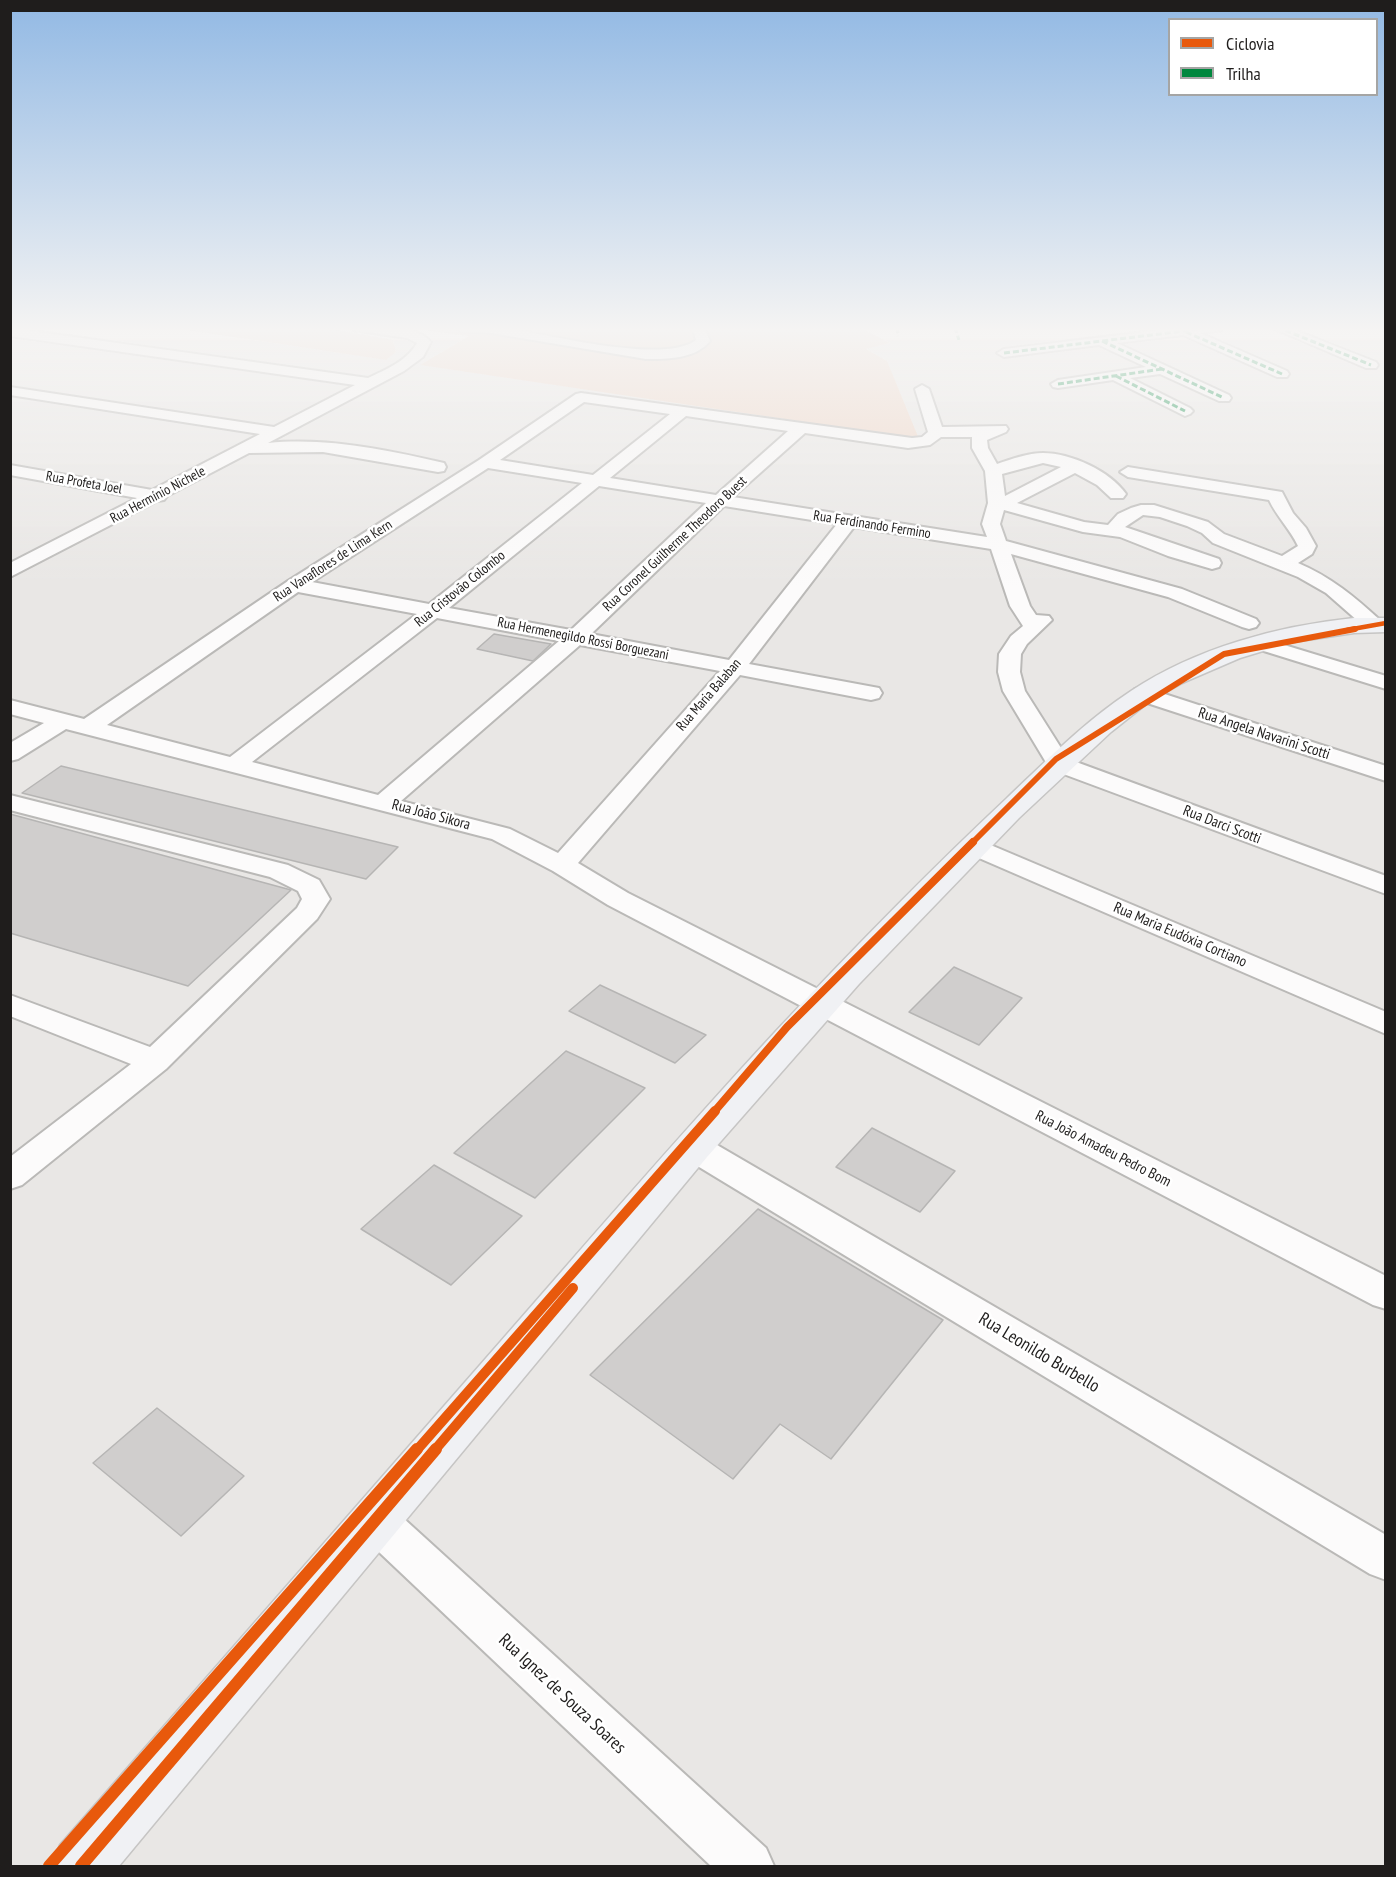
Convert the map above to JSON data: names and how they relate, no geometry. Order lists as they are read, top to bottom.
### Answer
{
  "streets": {
    "street": [
      "Rua Profeta Joel",
      "Rua Hermínio Nichele",
      "Rua Ferdinando Fermino",
      "Rua Coronel Guilherme Theodoro Buest",
      "Rua Vanaflores de Lima Kern",
      "Rua Cristovão Colombo",
      "Rua Hermenegildo Rossi Borguezani",
      "Rua Maria Balaban",
      "Rua Angela Navarini Scotti",
      "Rua João Sikora",
      "Rua Darci Scotti",
      "Rua Maria Eudóxia Cortiano",
      "Rua João Amadeu Pedro Bom",
      "Rua Leonildo Burbello",
      "Rua Ignez de Souza Soares"
    ]
  },
  "crossings": [
    ["Rua Profeta Joel", "Rua Hermínio Nichele"],
    ["Rua Ferdinando Fermino", "Rua Coronel Guilherme Theodoro Buest"],
    ["Rua Ferdinando Fermino", "Rua Vanaflores de Lima Kern"],
    ["Rua Ferdinando Fermino", "Rua Cristovão Colombo"],
    ["Rua Ferdinando Fermino", "Rua Maria Balaban"],
    ["Rua Coronel Guilherme Theodoro Buest", "Rua Hermenegildo Rossi Borguezani"],
    ["Rua Coronel Guilherme Theodoro Buest", "Rua João Sikora"],
    ["Rua Vanaflores de Lima Kern", "Rua Hermenegildo Rossi Borguezani"],
    ["Rua Vanaflores de Lima Kern", "Rua João Sikora"],
    ["Rua Cristovão Colombo", "Rua Hermenegildo Rossi Borguezani"],
    ["Rua Cristovão Colombo", "Rua João Sikora"],
    ["Rua Hermenegildo Rossi Borguezani", "Rua Maria Balaban"],
    ["Rua Maria Balaban", "Rua João Sikora"],
    ["Rua João Sikora", "Rua João Amadeu Pedro Bom"]
  ],
  "legend": ["Ciclovia", "Trilha"]
}
